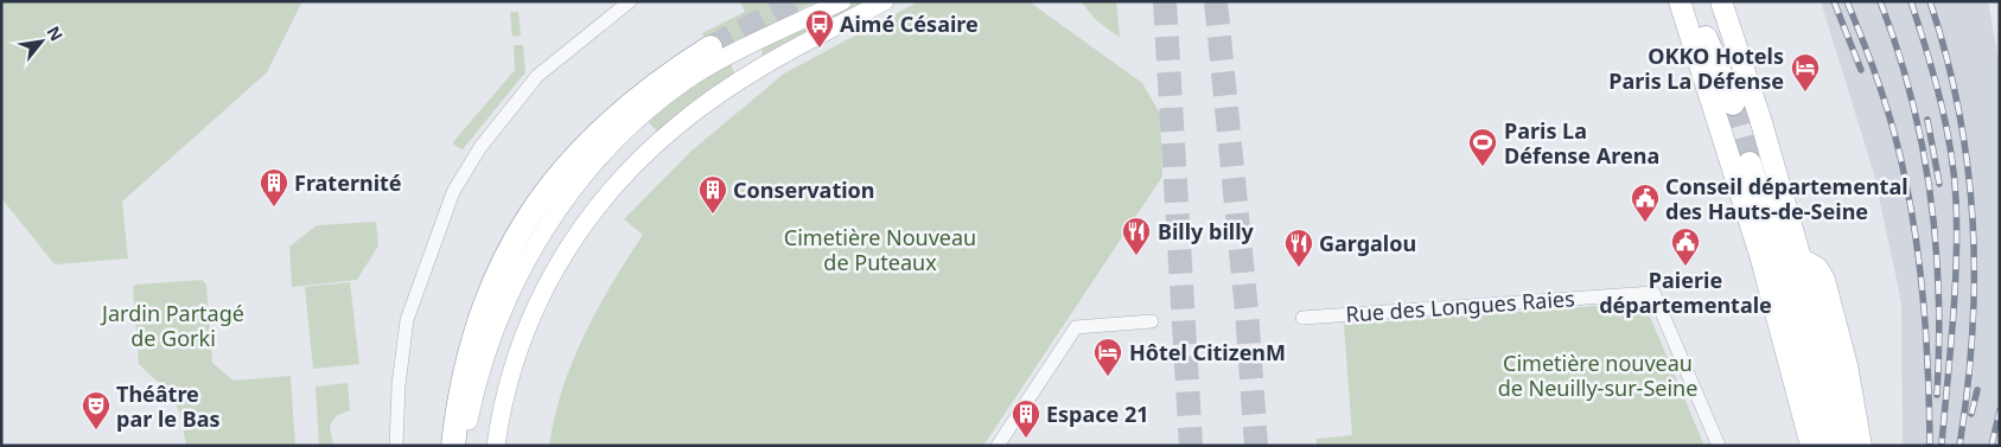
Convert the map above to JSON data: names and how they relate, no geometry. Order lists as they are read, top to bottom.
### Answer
{
  "streets": {
    "street": ["Rue des Longues Raies"]
  },
  "parks": ["Cimetière Nouveau de Puteaux", "Jardin Partagé de Gorki", "Cimetière nouveau de Neuilly-sur-Seine"],
  "places": {
    "bus stop": ["Aimé Césaire"],
    "hotel": ["OKKO Hotels Paris La Défense", "Hôtel CitizenM"],
    "sports": ["Paris La Défense Arena"],
    "building": ["Fraternité", "Conservation", "Espace 21"],
    "public building": ["Conseil départemental des Hauts-de-Seine", "Paierie départementale"],
    "restaurant": ["Billy billy", "Gargalou"],
    "theatre": ["Théâtre par le Bas"]
  },
  "north": "top right"
}
